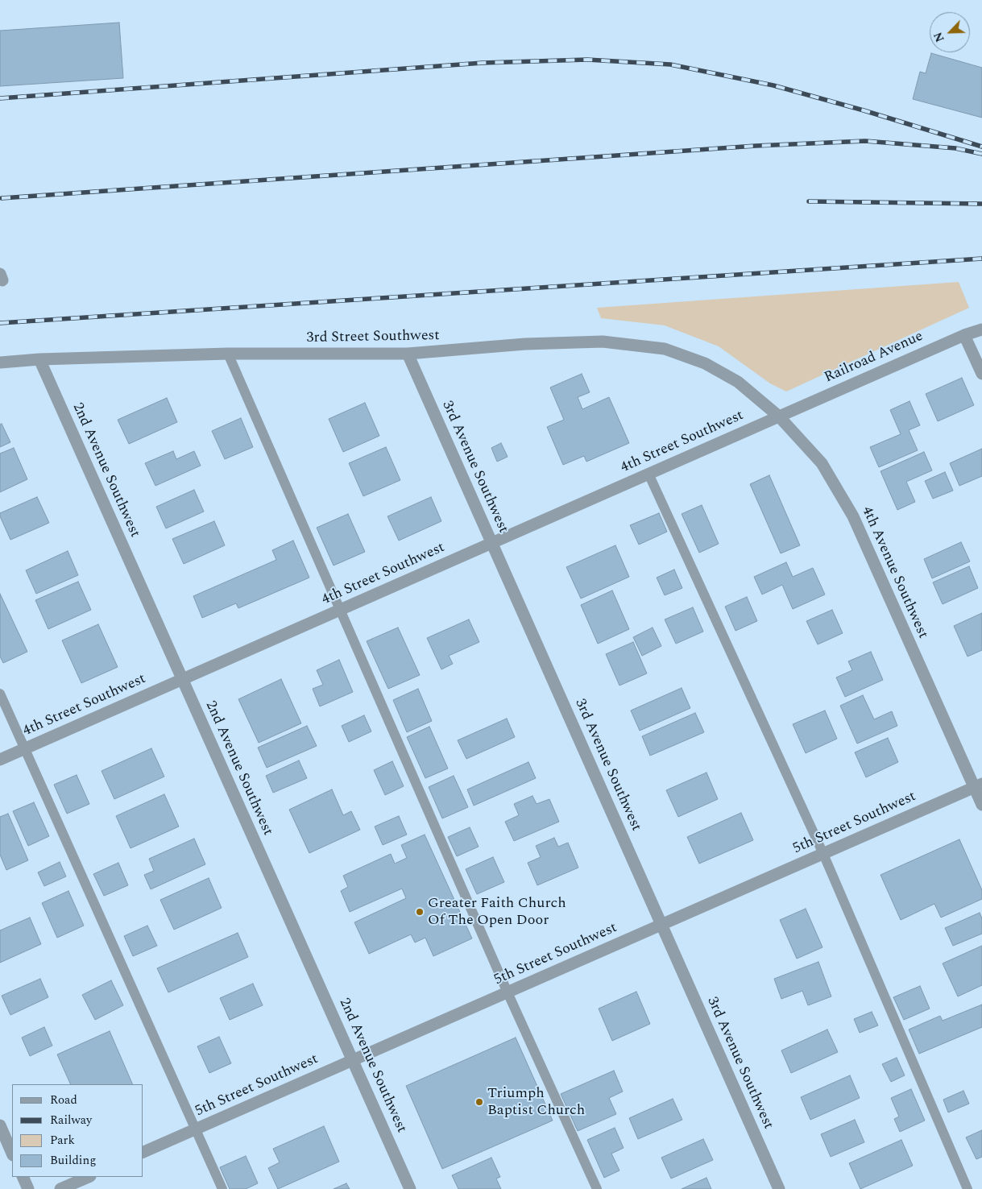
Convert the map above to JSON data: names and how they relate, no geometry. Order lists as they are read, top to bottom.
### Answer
{
  "streets": {
    "street": [
      "3rd Street Southwest",
      "Railroad Avenue",
      "4th Street Southwest",
      "3rd Avenue Southwest",
      "2nd Avenue Southwest",
      "4th Avenue Southwest",
      "5th Street Southwest"
    ]
  },
  "crossings": [
    ["3rd Street Southwest", "3rd Avenue Southwest"],
    ["3rd Street Southwest", "2nd Avenue Southwest"],
    ["3rd Street Southwest", "4th Avenue Southwest"],
    ["Railroad Avenue", "4th Street Southwest"],
    ["Railroad Avenue", "4th Avenue Southwest"],
    ["4th Street Southwest", "3rd Avenue Southwest"],
    ["4th Street Southwest", "2nd Avenue Southwest"],
    ["4th Street Southwest", "4th Avenue Southwest"],
    ["3rd Avenue Southwest", "5th Street Southwest"],
    ["2nd Avenue Southwest", "5th Street Southwest"],
    ["4th Avenue Southwest", "5th Street Southwest"]
  ],
  "places": ["Greater Faith Church Of The Open Door", "Triumph Baptist Church"],
  "legend": [
    "Road",
    "Railway",
    "Park",
    "Building"
  ],
  "north": "bottom left"
}
